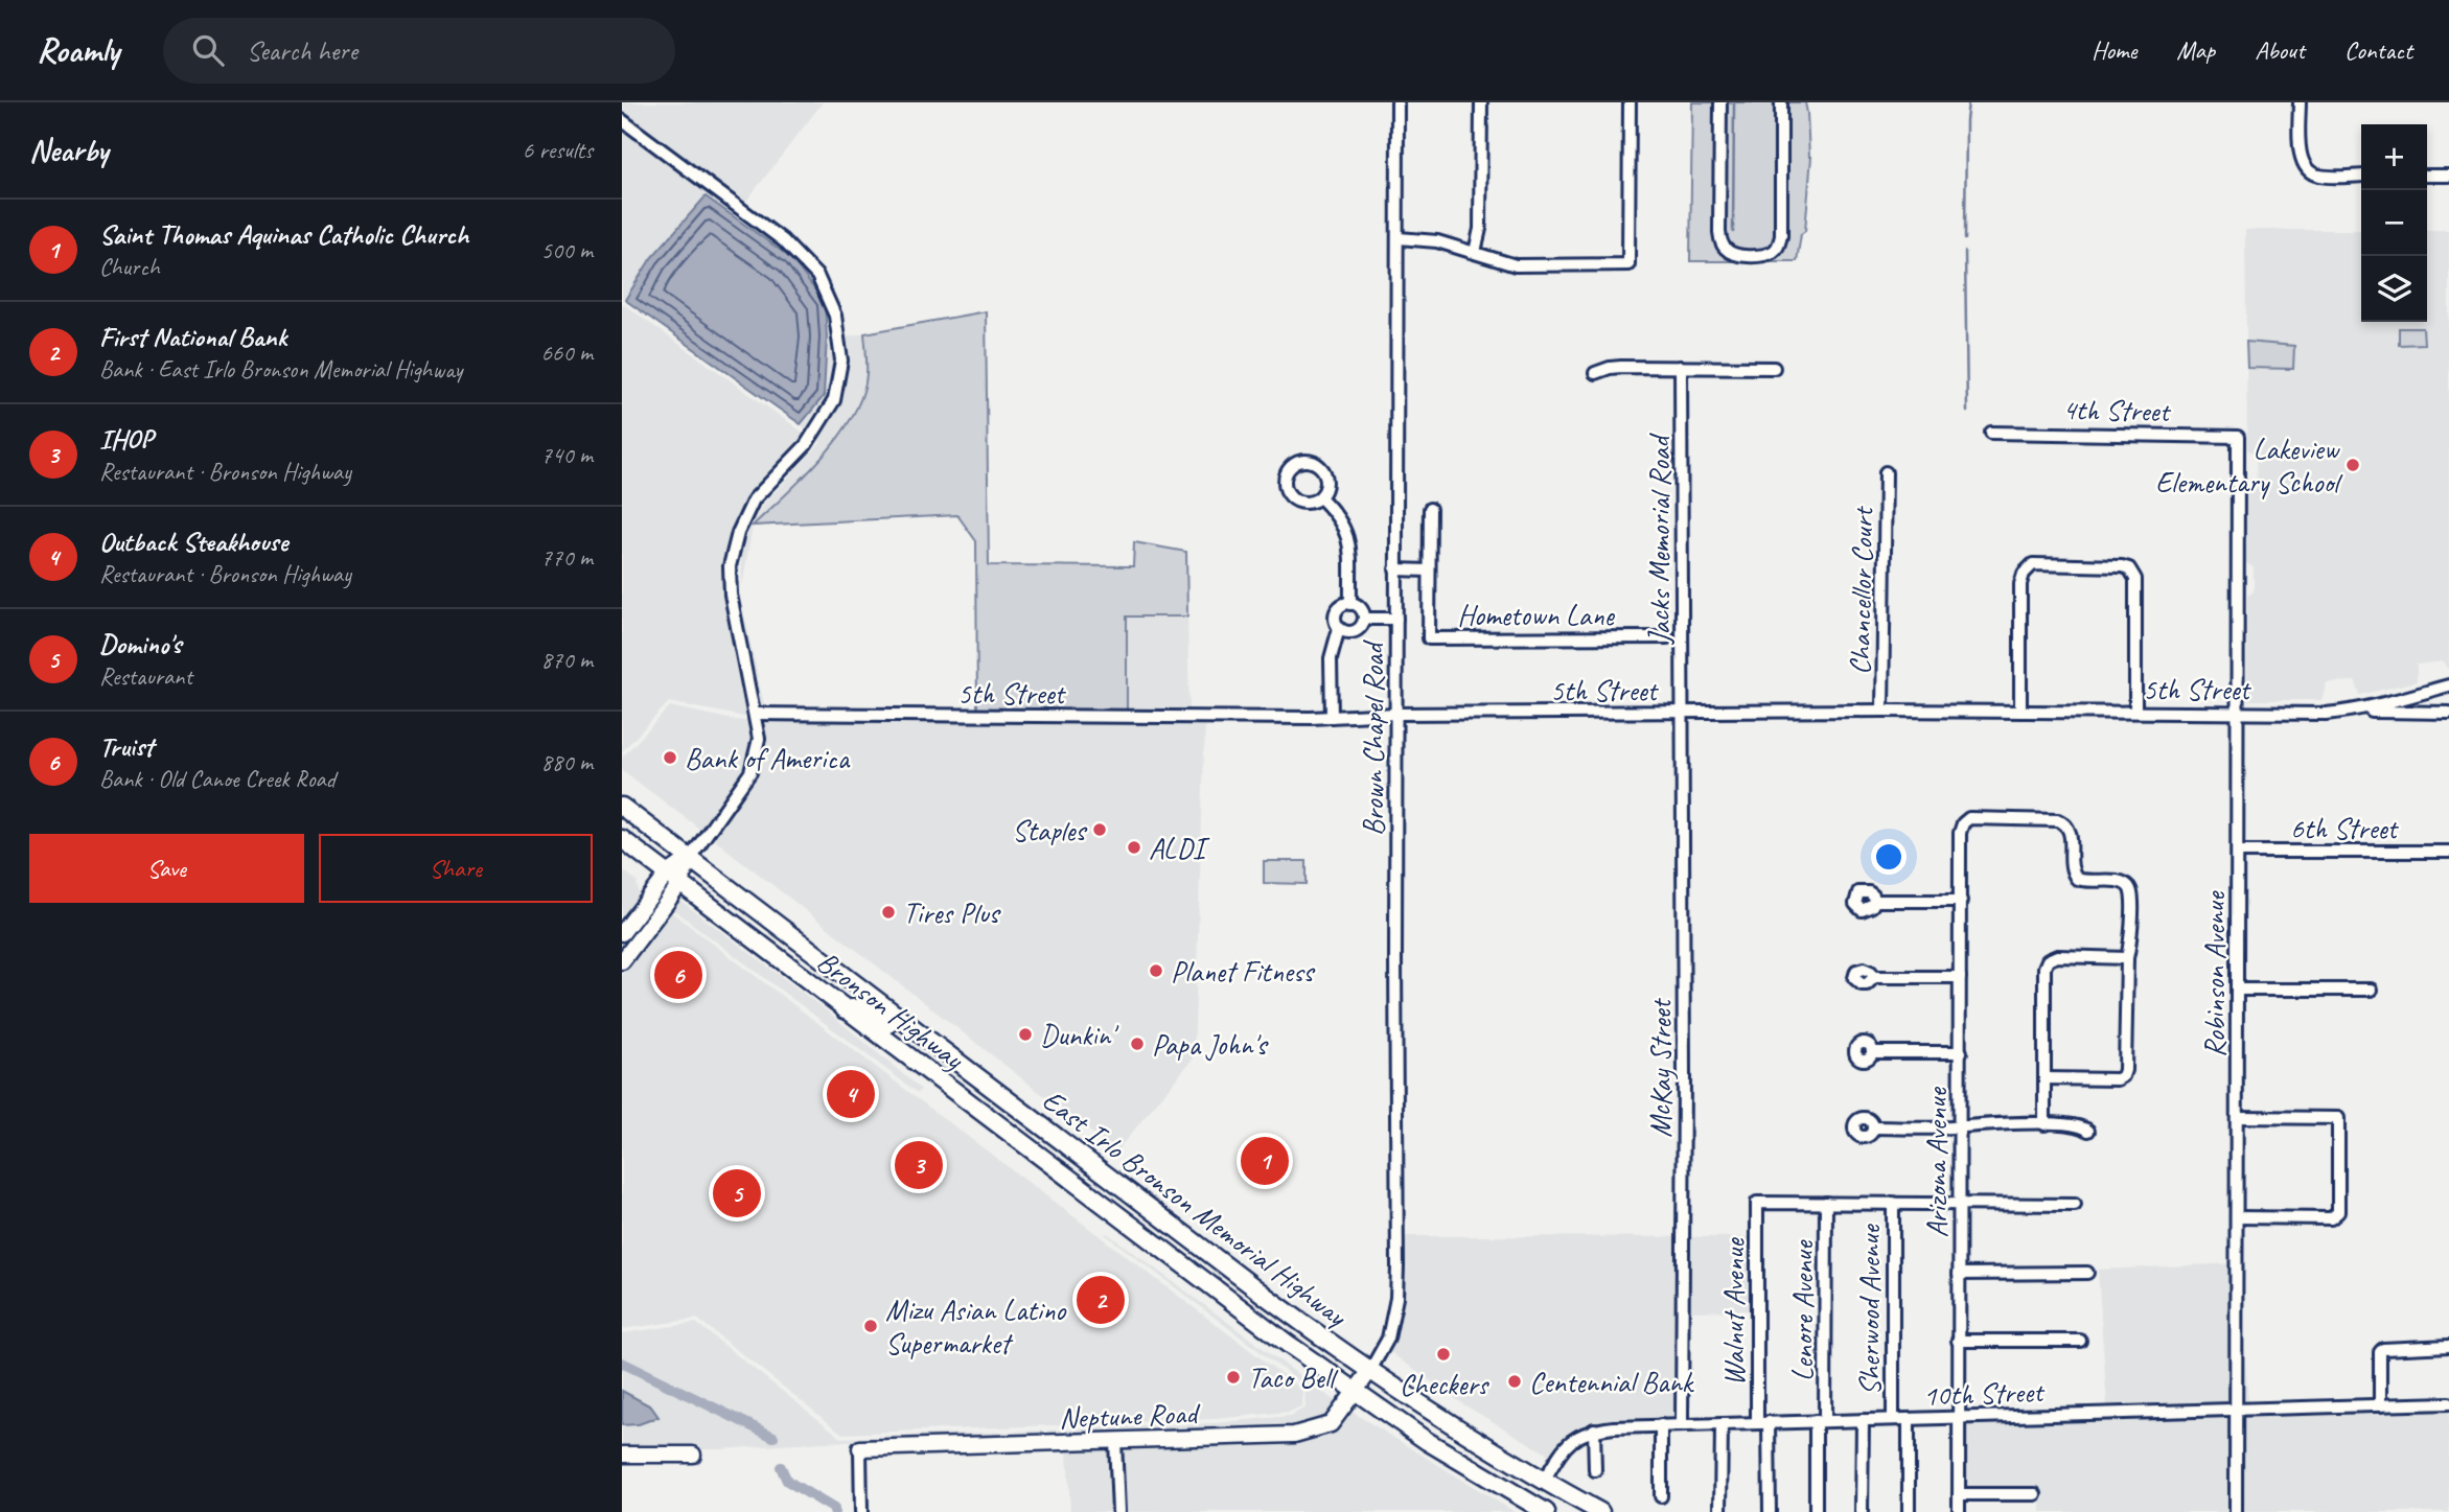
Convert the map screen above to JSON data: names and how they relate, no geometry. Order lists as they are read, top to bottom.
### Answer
{
  "streets": {
    "highway": ["Bronson Highway", "East Irlo Bronson Memorial Highway"],
    "main road": ["Neptune Road"],
    "street": [
      "4th Street",
      "Jacks Memorial Road",
      "Chancellor Court",
      "Hometown Lane",
      "5th Street",
      "Brown Chapel Road",
      "6th Street",
      "Robinson Avenue",
      "McKay Street",
      "Arizona Avenue",
      "Sherwood Avenue",
      "Lenore Avenue",
      "Walnut Avenue",
      "10th Street"
    ]
  },
  "crossings": [
    ["4th Street", "Robinson Avenue"],
    ["Jacks Memorial Road", "5th Street"],
    ["Jacks Memorial Road", "McKay Street"],
    ["Chancellor Court", "5th Street"],
    ["Hometown Lane", "Brown Chapel Road"],
    ["5th Street", "Brown Chapel Road"],
    ["5th Street", "Robinson Avenue"],
    ["5th Street", "McKay Street"],
    ["Brown Chapel Road", "East Irlo Bronson Memorial Highway"],
    ["Brown Chapel Road", "Neptune Road"],
    ["6th Street", "Robinson Avenue"],
    ["Robinson Avenue", "10th Street"],
    ["Bronson Highway", "East Irlo Bronson Memorial Highway"],
    ["McKay Street", "10th Street"],
    ["Arizona Avenue", "10th Street"],
    ["East Irlo Bronson Memorial Highway", "10th Street"],
    ["East Irlo Bronson Memorial Highway", "Neptune Road"],
    ["Sherwood Avenue", "10th Street"],
    ["Lenore Avenue", "Walnut Avenue"],
    ["Lenore Avenue", "10th Street"],
    ["Walnut Avenue", "10th Street"]
  ],
  "places": [
    "Lakeview Elementary School",
    "Bank of America",
    "Staples",
    "ALDI",
    "Tires Plus",
    "Planet Fitness",
    "Dunkin'",
    "Papa John's",
    "Mizu Asian Latino Supermarket",
    "Checkers",
    "Taco Bell",
    "Centennial Bank"
  ],
  "page": {
    "header": "Roamly",
    "search": "Search here",
    "nav": [
      "Home",
      "Map",
      "About",
      "Contact"
    ],
    "heading": ["Nearby", "6 results"],
    "map_buttons": ["+", "−"],
    "list": [
      {
        "mark": "1",
        "name": "Saint Thomas Aquinas Catholic Church",
        "note": "Church",
        "value": "500 m"
      },
      {
        "mark": "2",
        "name": "First National Bank",
        "note": "Bank · East Irlo Bronson Memorial Highway",
        "value": "660 m"
      },
      {
        "mark": "3",
        "name": "IHOP",
        "note": "Restaurant · Bronson Highway",
        "value": "740 m"
      },
      {
        "mark": "4",
        "name": "Outback Steakhouse",
        "note": "Restaurant · Bronson Highway",
        "value": "770 m"
      },
      {
        "mark": "5",
        "name": "Domino's",
        "note": "Restaurant",
        "value": "870 m"
      },
      {
        "mark": "6",
        "name": "Truist",
        "note": "Bank · Old Canoe Creek Road",
        "value": "880 m"
      }
    ],
    "buttons": ["Save", "Share"],
    "pins": [
      "6",
      "4",
      "1",
      "3",
      "5",
      "2"
    ]
  }
}
